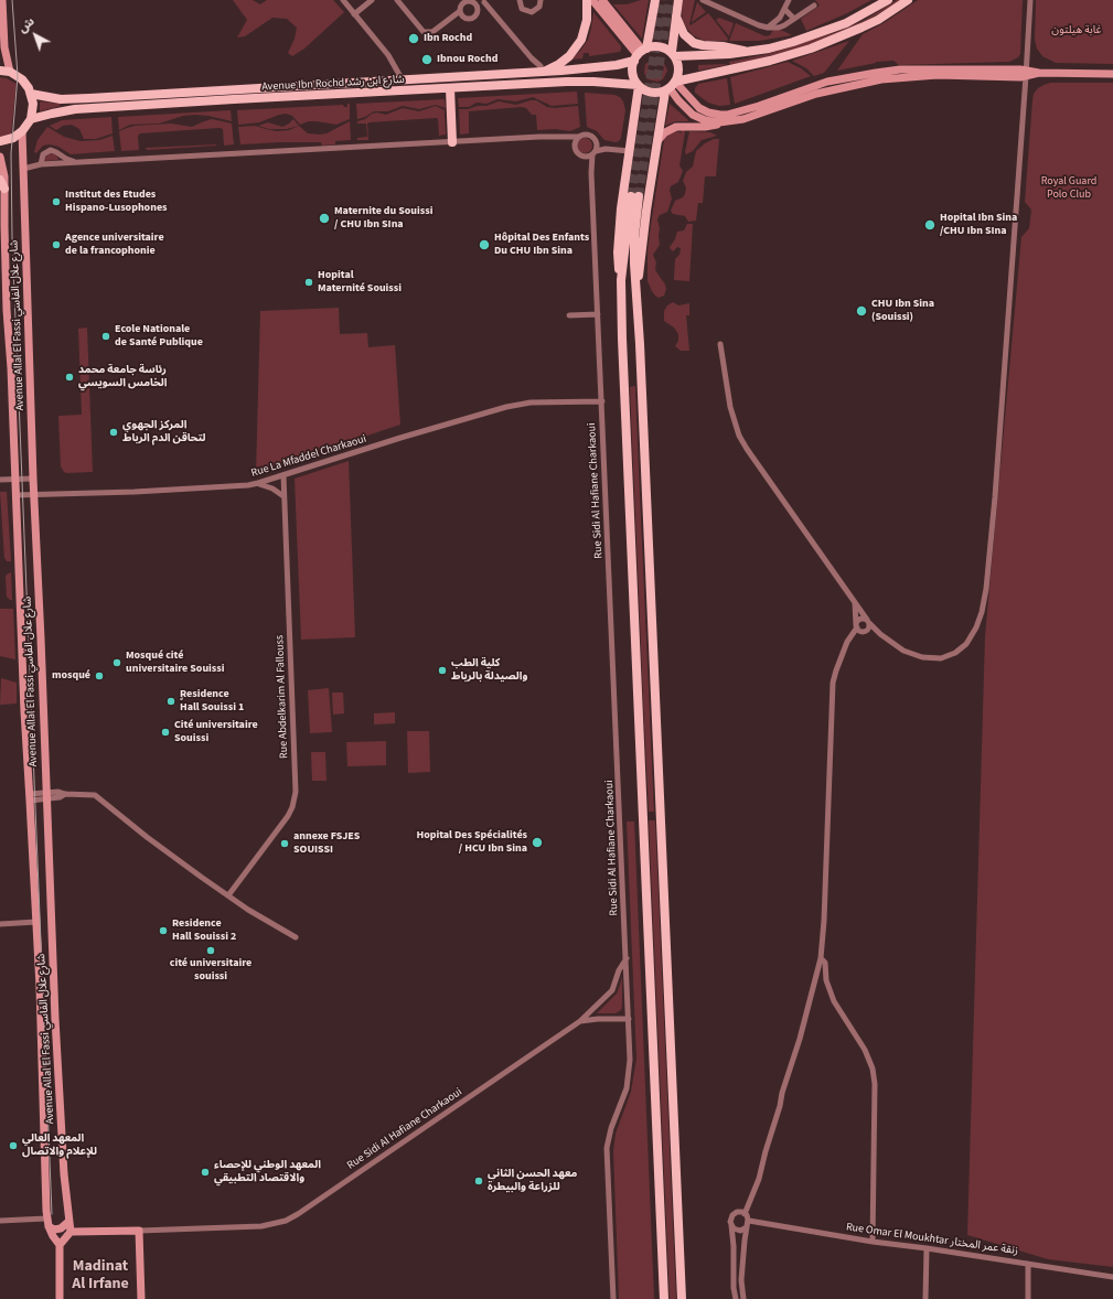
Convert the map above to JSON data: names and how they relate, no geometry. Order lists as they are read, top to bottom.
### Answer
{
  "streets": {
    "main road": ["Avenue Ibn Rochd شارع ابن رشد"],
    "street": [
      "Avenue Allal El Fassi شارع علال الفاسي",
      "Rue La Mfaddel Charkaoui",
      "Rue Sidi Al Hafiane Charkaoui",
      "Rue Abdelkarim Al Fallouss",
      "Rue Omar El Moukhtar زنقة عمر المختار"
    ]
  },
  "crossings": [
    ["Avenue Allal El Fassi شارع علال الفاسي", "Rue La Mfaddel Charkaoui"],
    ["Rue La Mfaddel Charkaoui", "Rue Sidi Al Hafiane Charkaoui"],
    ["Rue La Mfaddel Charkaoui", "Rue Abdelkarim Al Fallouss"]
  ],
  "districts": ["Madinat Al Irfane"],
  "parks": ["غابة هيلتون", "Royal Guard Polo Club"],
  "places": [
    "Ibn Rochd",
    "Ibnou Rochd",
    "Institut des Etudes Hispano-Lusophones",
    "Maternite du Souissi / CHU Ibn SIna",
    "Hopital Ibn Sina /CHU Ibn SIna",
    "Agence universitaire de la francophonie",
    "Hôpital Des Enfants Du CHU Ibn Sina",
    "Hopital Maternité Souissi",
    "CHU Ibn Sina (Souissi)",
    "Ecole Nationale de Santé Publique",
    "رئاسة جامعة محمد الخامس السويسي",
    "المركز الجهوي لتحاقن الدم الرباط",
    "Mosqué cité universitaire Souissi",
    "كلية الطب والصيدلة بالرباط",
    "mosqué",
    "ٍResidence Hall Souissi 1",
    "Cité universitaire Souissi",
    "Hopital Des Spécialités / HCU Ibn Sina",
    "annexe FSJES SOUISSI",
    "Residence Hall Souissi 2",
    "cité universitaire souissi",
    "المعهد العالي للإعلام والاتصال",
    "المعهد الوطني للإحصاء والاقتصاد التطبيقي",
    "معهد الحسن الثاني للزراعة والبيطرة"
  ],
  "north": "top left"
}
